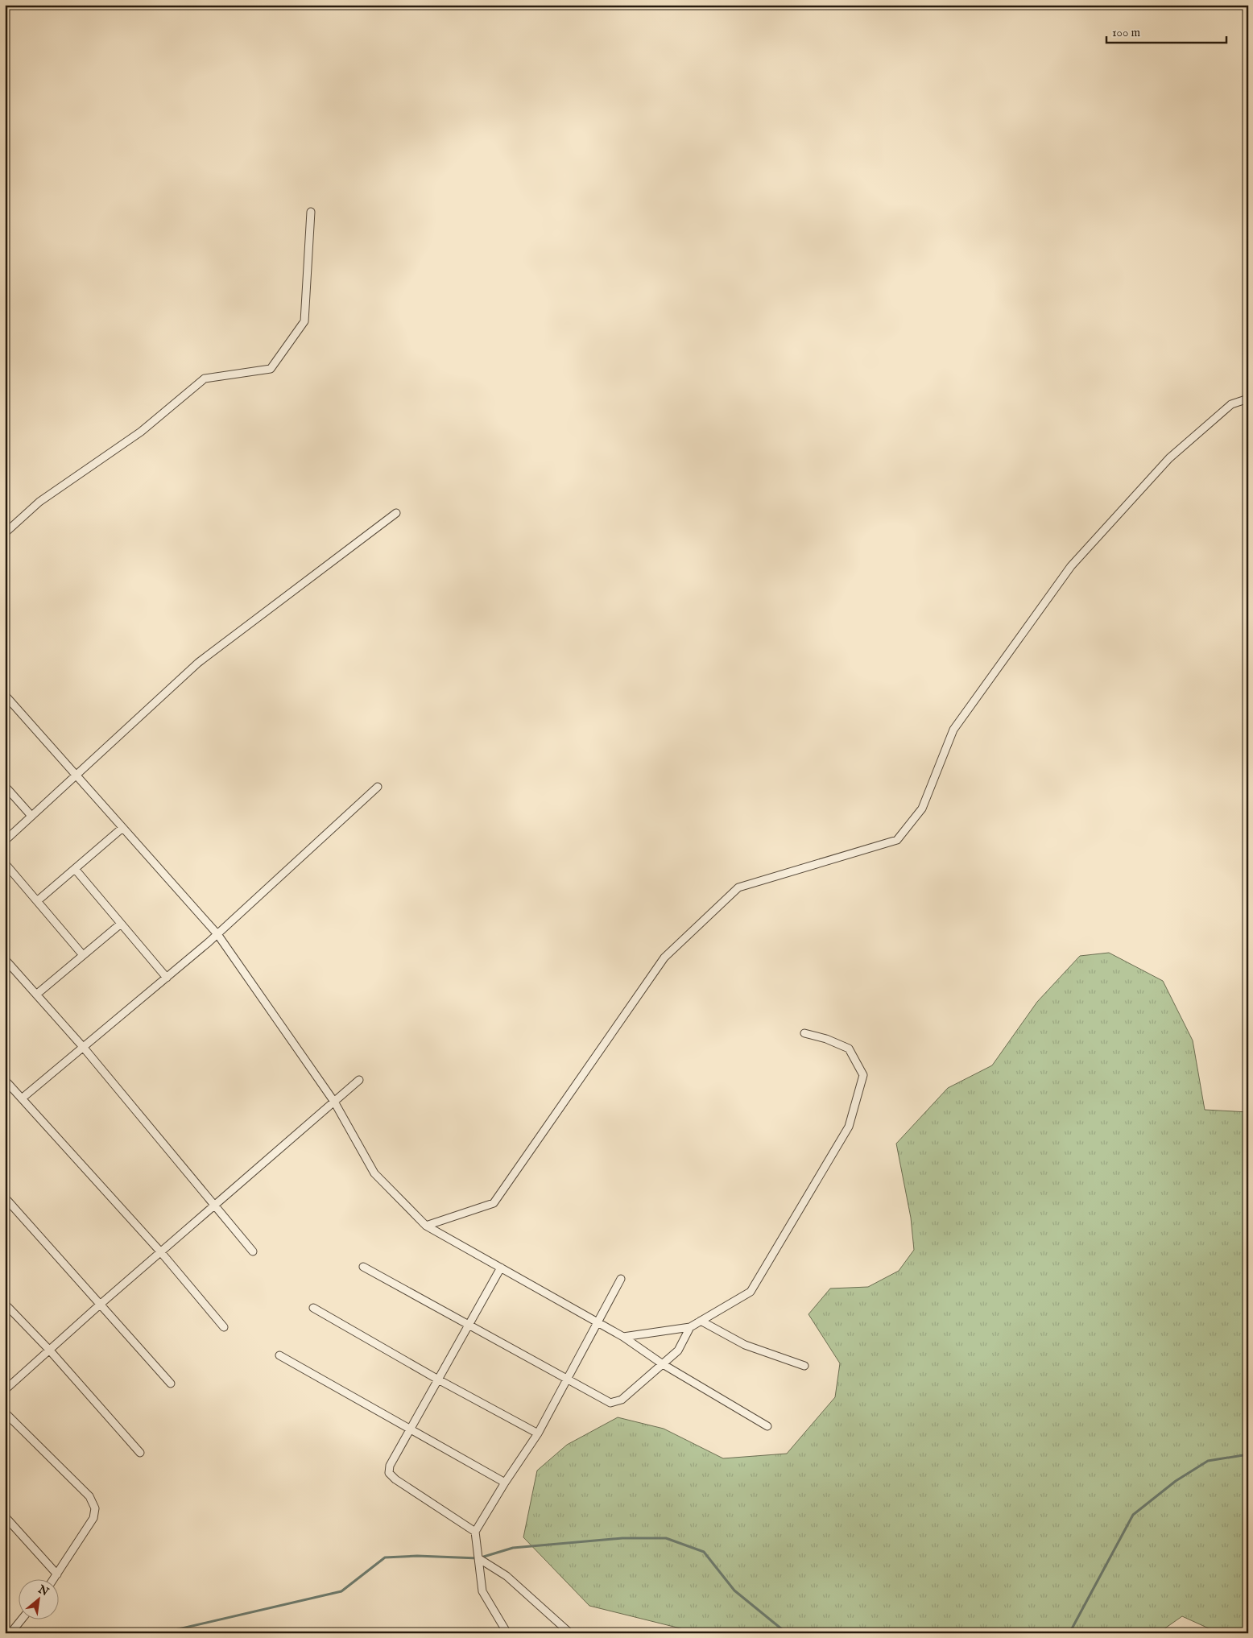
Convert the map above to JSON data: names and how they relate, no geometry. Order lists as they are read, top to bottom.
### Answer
{
  "scale_bar": "100 m",
  "north": "top right"
}
